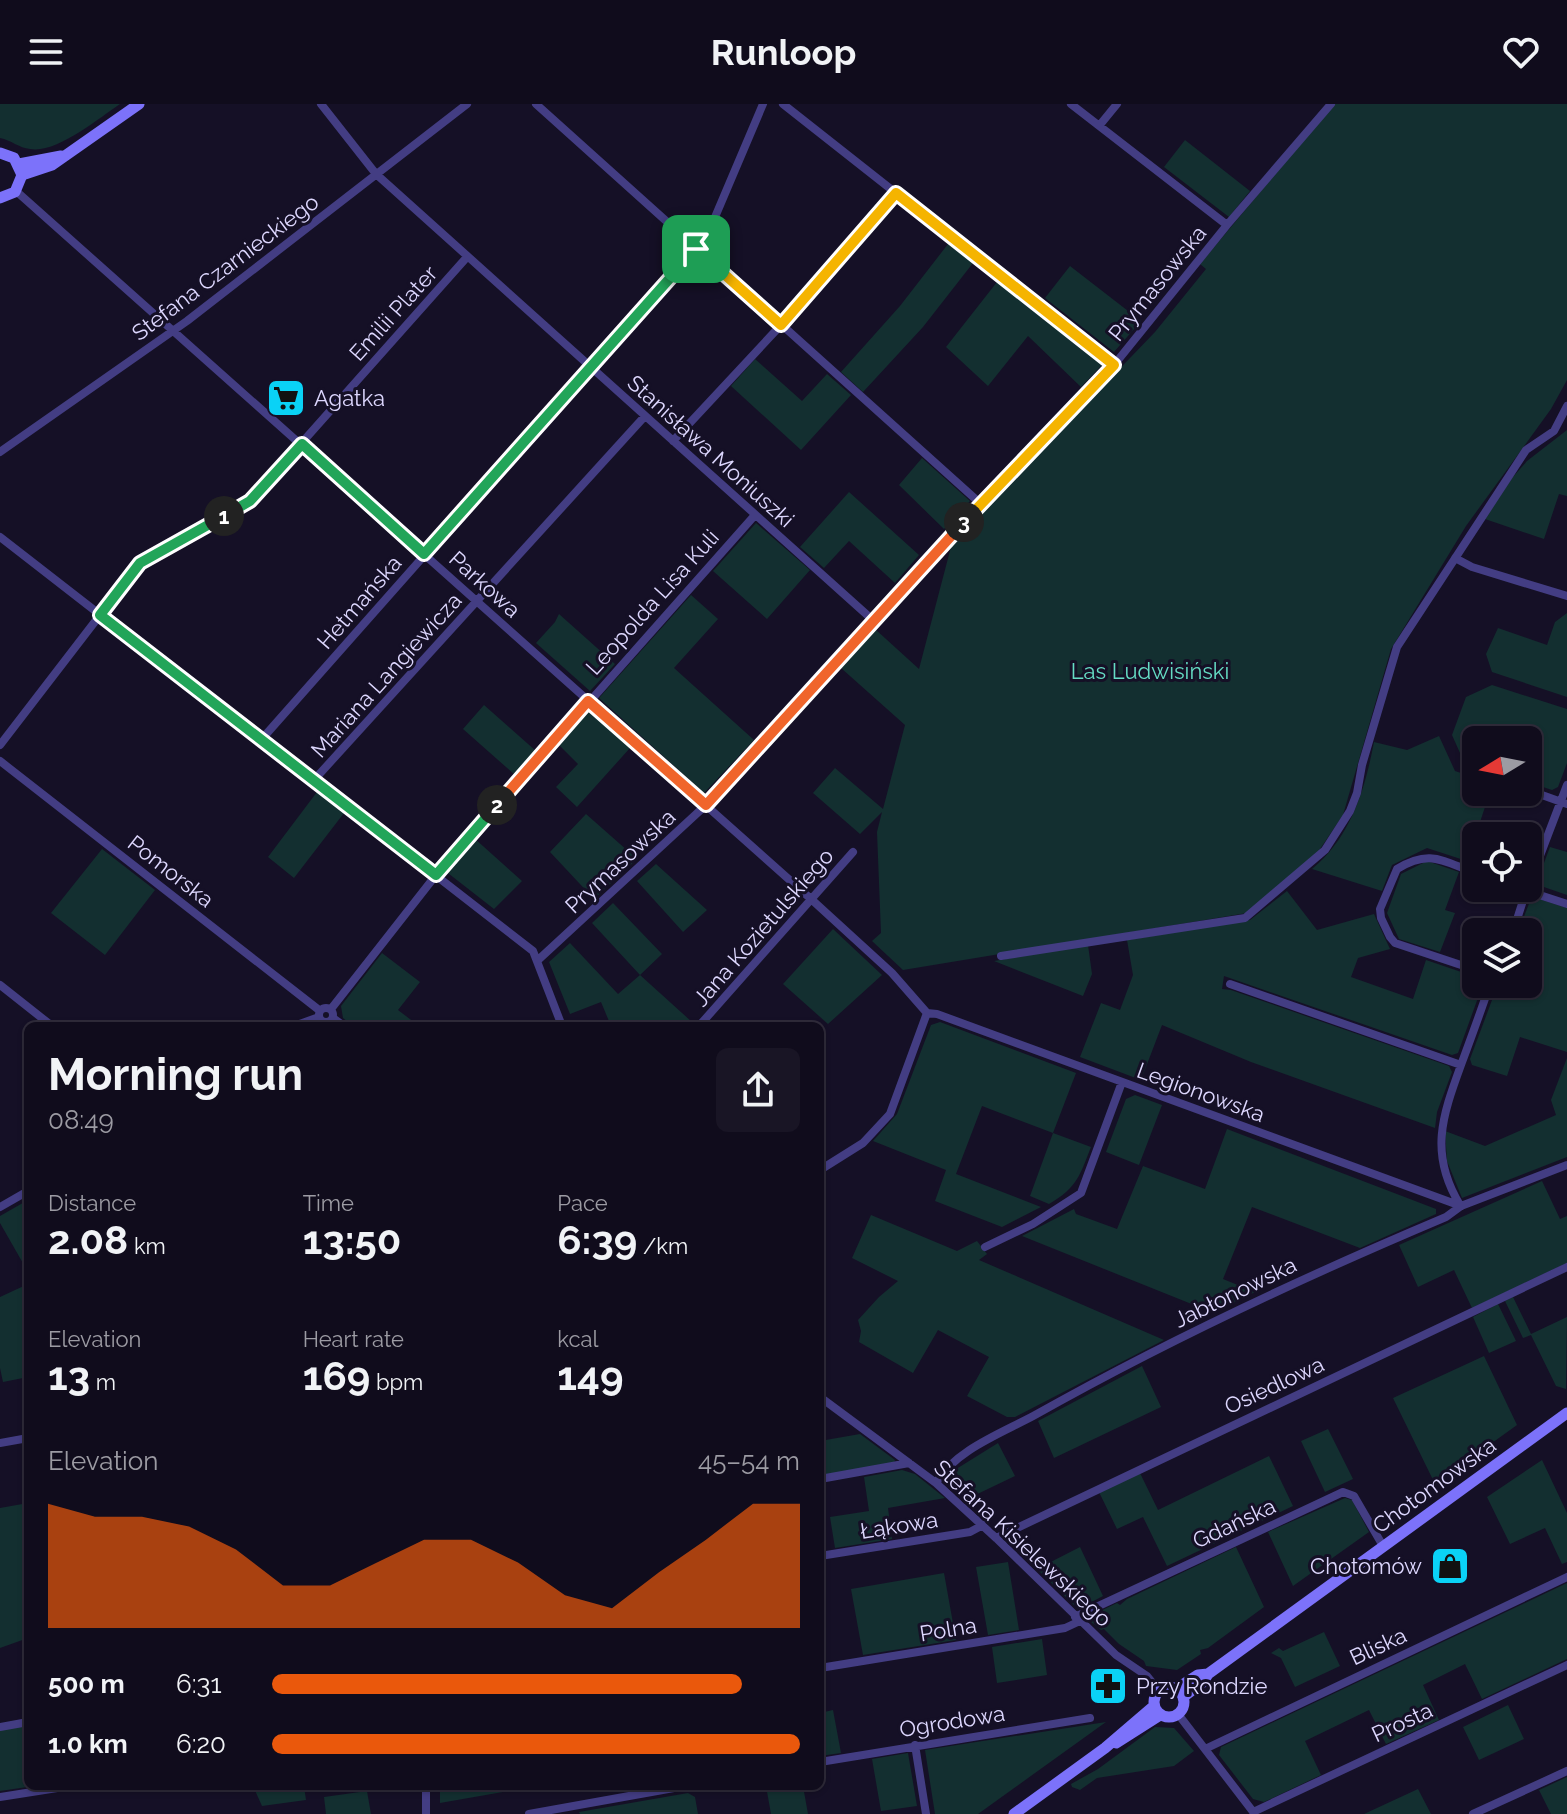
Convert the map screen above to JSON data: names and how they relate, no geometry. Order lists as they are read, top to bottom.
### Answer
{
  "streets": {
    "street": [
      "Stefana Czarnieckiego",
      "Prymasowska",
      "Emilii Plater",
      "Stanisława Moniuszki",
      "Parkowa",
      "Hetmańska",
      "Leopolda Lisa Kuli",
      "Mariana Langiewicza",
      "Pomorska",
      "Jana Kozietulskiego",
      "Legionowska",
      "Jabłonowska",
      "Osiedlowa",
      "Chotomowska",
      "Gdańska",
      "Łąkowa",
      "Stefana Kisielewskiego",
      "Polna",
      "Bliska",
      "Ogrodowa",
      "Prosta"
    ]
  },
  "crossings": [
    ["Stefana Czarnieckiego", "Stanisława Moniuszki"],
    ["Stefana Czarnieckiego", "Parkowa"],
    ["Prymasowska", "Stanisława Moniuszki"],
    ["Prymasowska", "Parkowa"],
    ["Emilii Plater", "Stanisława Moniuszki"],
    ["Emilii Plater", "Parkowa"],
    ["Stanisława Moniuszki", "Hetmańska"],
    ["Stanisława Moniuszki", "Leopolda Lisa Kuli"],
    ["Stanisława Moniuszki", "Mariana Langiewicza"],
    ["Parkowa", "Hetmańska"],
    ["Parkowa", "Leopolda Lisa Kuli"],
    ["Parkowa", "Mariana Langiewicza"],
    ["Parkowa", "Jana Kozietulskiego"],
    ["Parkowa", "Legionowska"],
    ["Leopolda Lisa Kuli", "Pomorska"],
    ["Legionowska", "Jabłonowska"],
    ["Jabłonowska", "Stefana Kisielewskiego"],
    ["Osiedlowa", "Stefana Kisielewskiego"],
    ["Chotomowska", "Gdańska"],
    ["Chotomowska", "Stefana Kisielewskiego"],
    ["Gdańska", "Stefana Kisielewskiego"],
    ["Gdańska", "Polna"],
    ["Łąkowa", "Stefana Kisielewskiego"],
    ["Stefana Kisielewskiego", "Polna"]
  ],
  "parks": ["Las Ludwisiński"],
  "places": {
    "supermarket": ["Agatka"],
    "shop": ["Chotomów"],
    "pharmacy": ["Przy Rondzie"]
  },
  "north": "left",
  "page": {
    "header": "Runloop",
    "pins": ["1", "3", "2"],
    "heading": ["Morning run", "08:49"],
    "stats": [
      ["Distance", "2.08 km"],
      ["Time", "13:50"],
      ["Pace", "6:39 /km"],
      ["Elevation", "13 m"],
      ["Heart rate", "169 bpm"],
      ["kcal", "149"]
    ],
    "chart": ["Elevation", "45–54 m"],
    "list": [
      {
        "name": "500 m",
        "note": "6:31"
      },
      {
        "name": "1.0 km",
        "note": "6:20"
      }
    ]
  }
}
